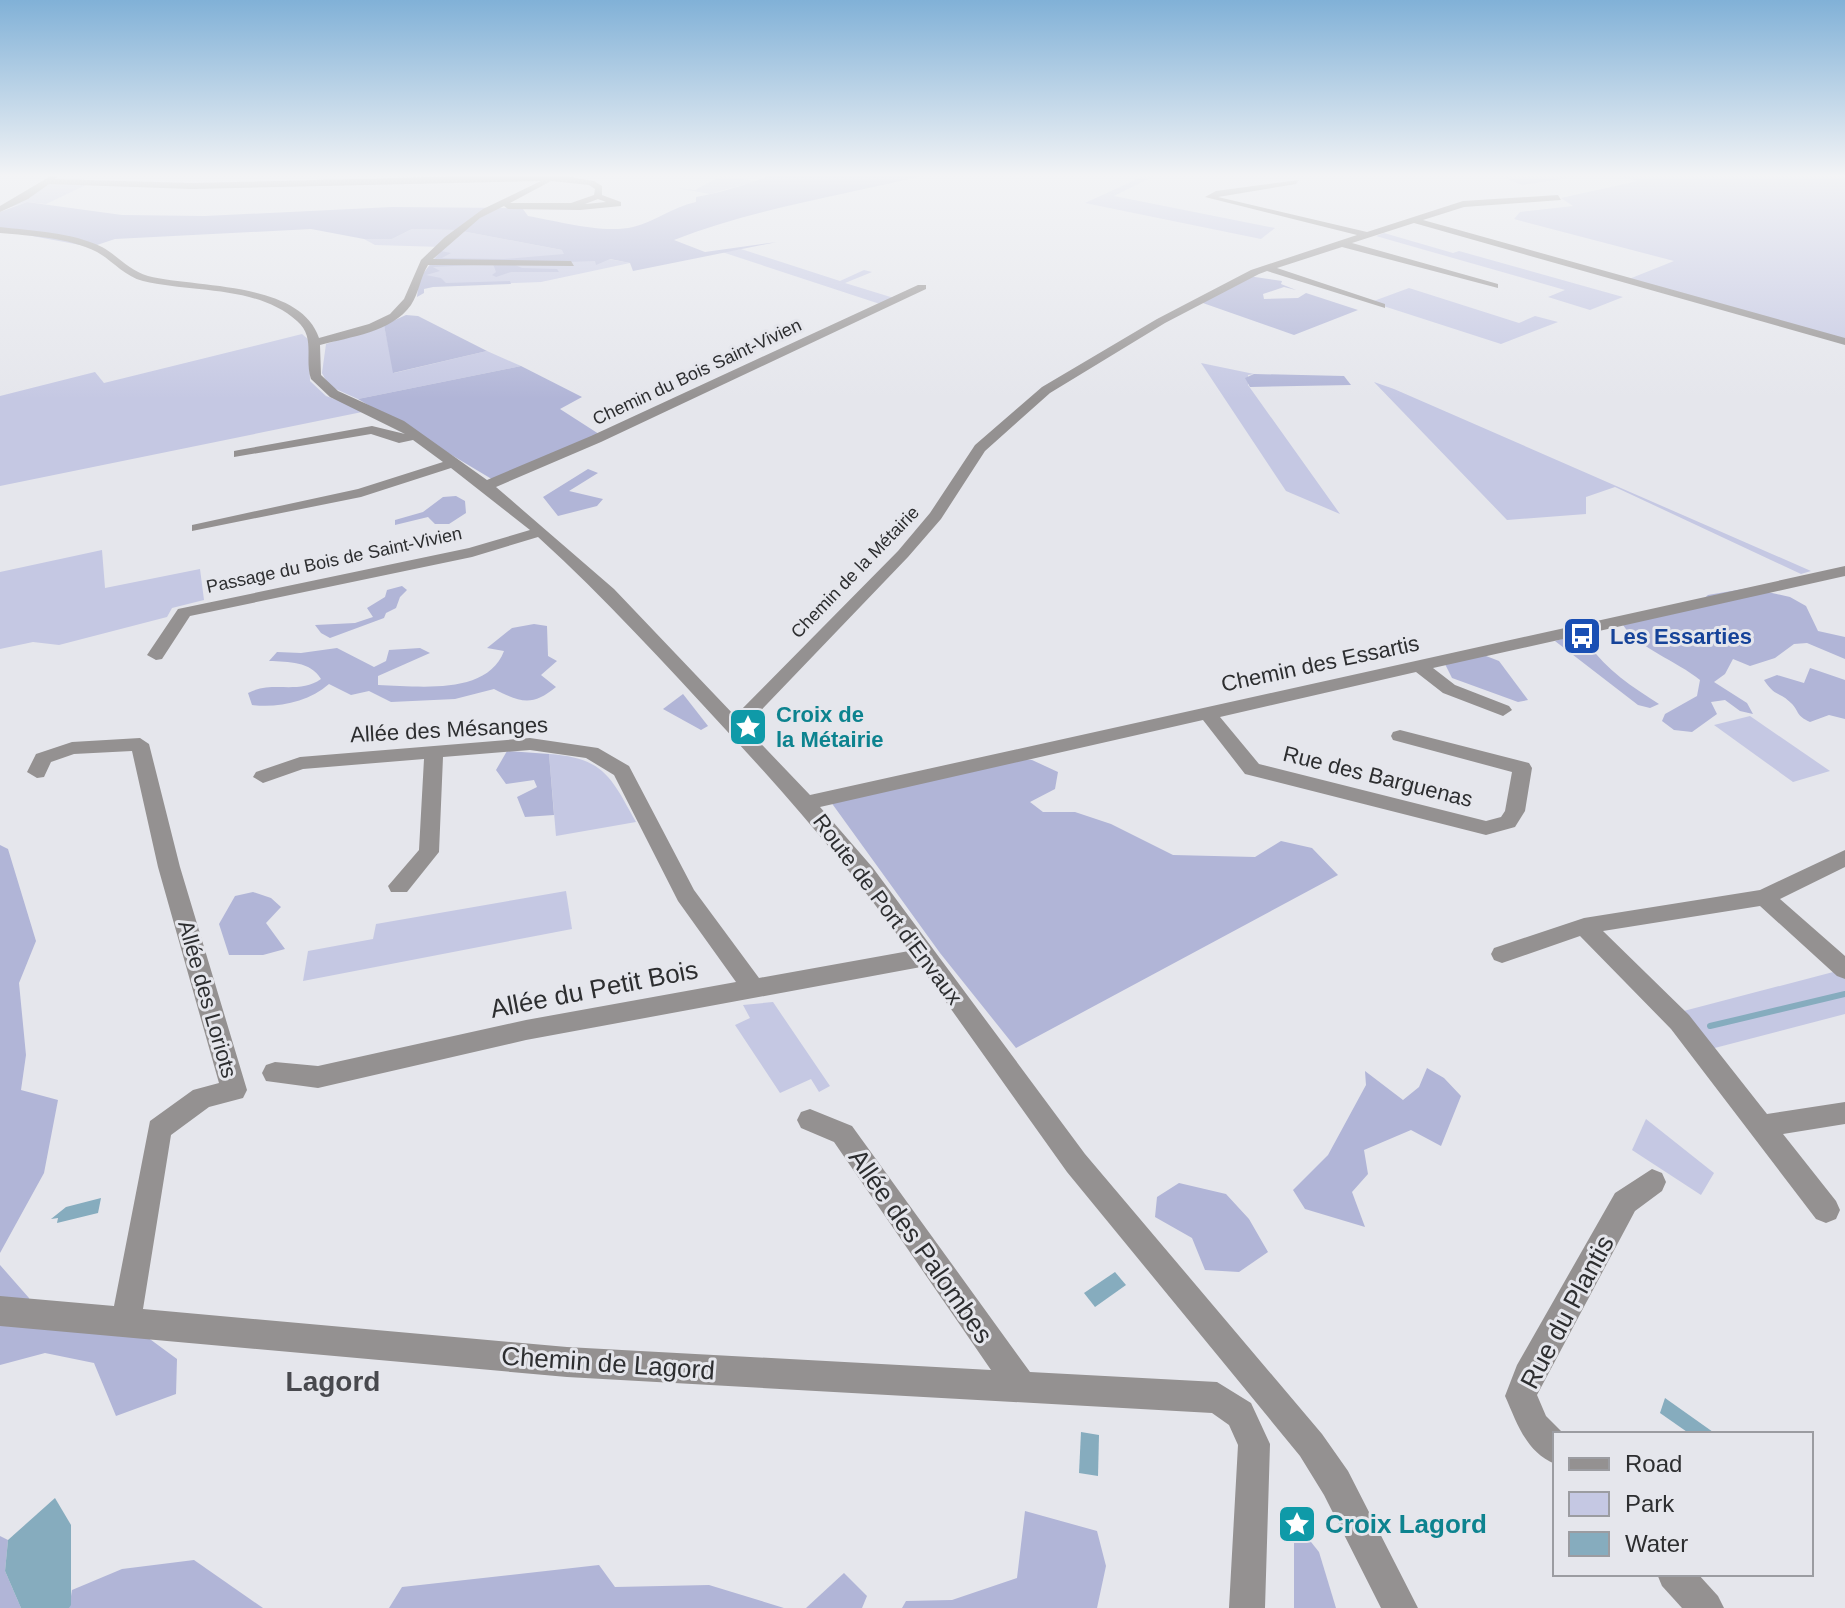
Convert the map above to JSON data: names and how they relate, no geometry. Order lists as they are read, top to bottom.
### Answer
{
  "streets": {
    "street": [
      "Chemin du Bois Saint-Vivien",
      "Passage du Bois de Saint-Vivien",
      "Chemin de la Métairie",
      "Chemin des Essartis",
      "Allée des Mésanges",
      "Rue des Barguenas",
      "Route de Port d'Envaux",
      "Allée du Petit Bois",
      "Allée des Loriots",
      "Allée des Palombes",
      "Rue du Plantis",
      "Chemin de Lagord"
    ]
  },
  "crossings": [
    ["Chemin du Bois Saint-Vivien", "Route de Port d'Envaux"],
    ["Passage du Bois de Saint-Vivien", "Route de Port d'Envaux"],
    ["Chemin de la Métairie", "Route de Port d'Envaux"],
    ["Chemin des Essartis", "Rue des Barguenas"],
    ["Chemin des Essartis", "Route de Port d'Envaux"],
    ["Allée des Mésanges", "Allée du Petit Bois"],
    ["Route de Port d'Envaux", "Allée du Petit Bois"],
    ["Allée des Loriots", "Chemin de Lagord"],
    ["Allée des Palombes", "Chemin de Lagord"]
  ],
  "districts": ["Lagord"],
  "places": {
    "bus stop": ["Les Essarties"],
    "place": ["Croix de la Métairie", "Croix Lagord"]
  },
  "legend": ["Road", "Park", "Water"]
}
